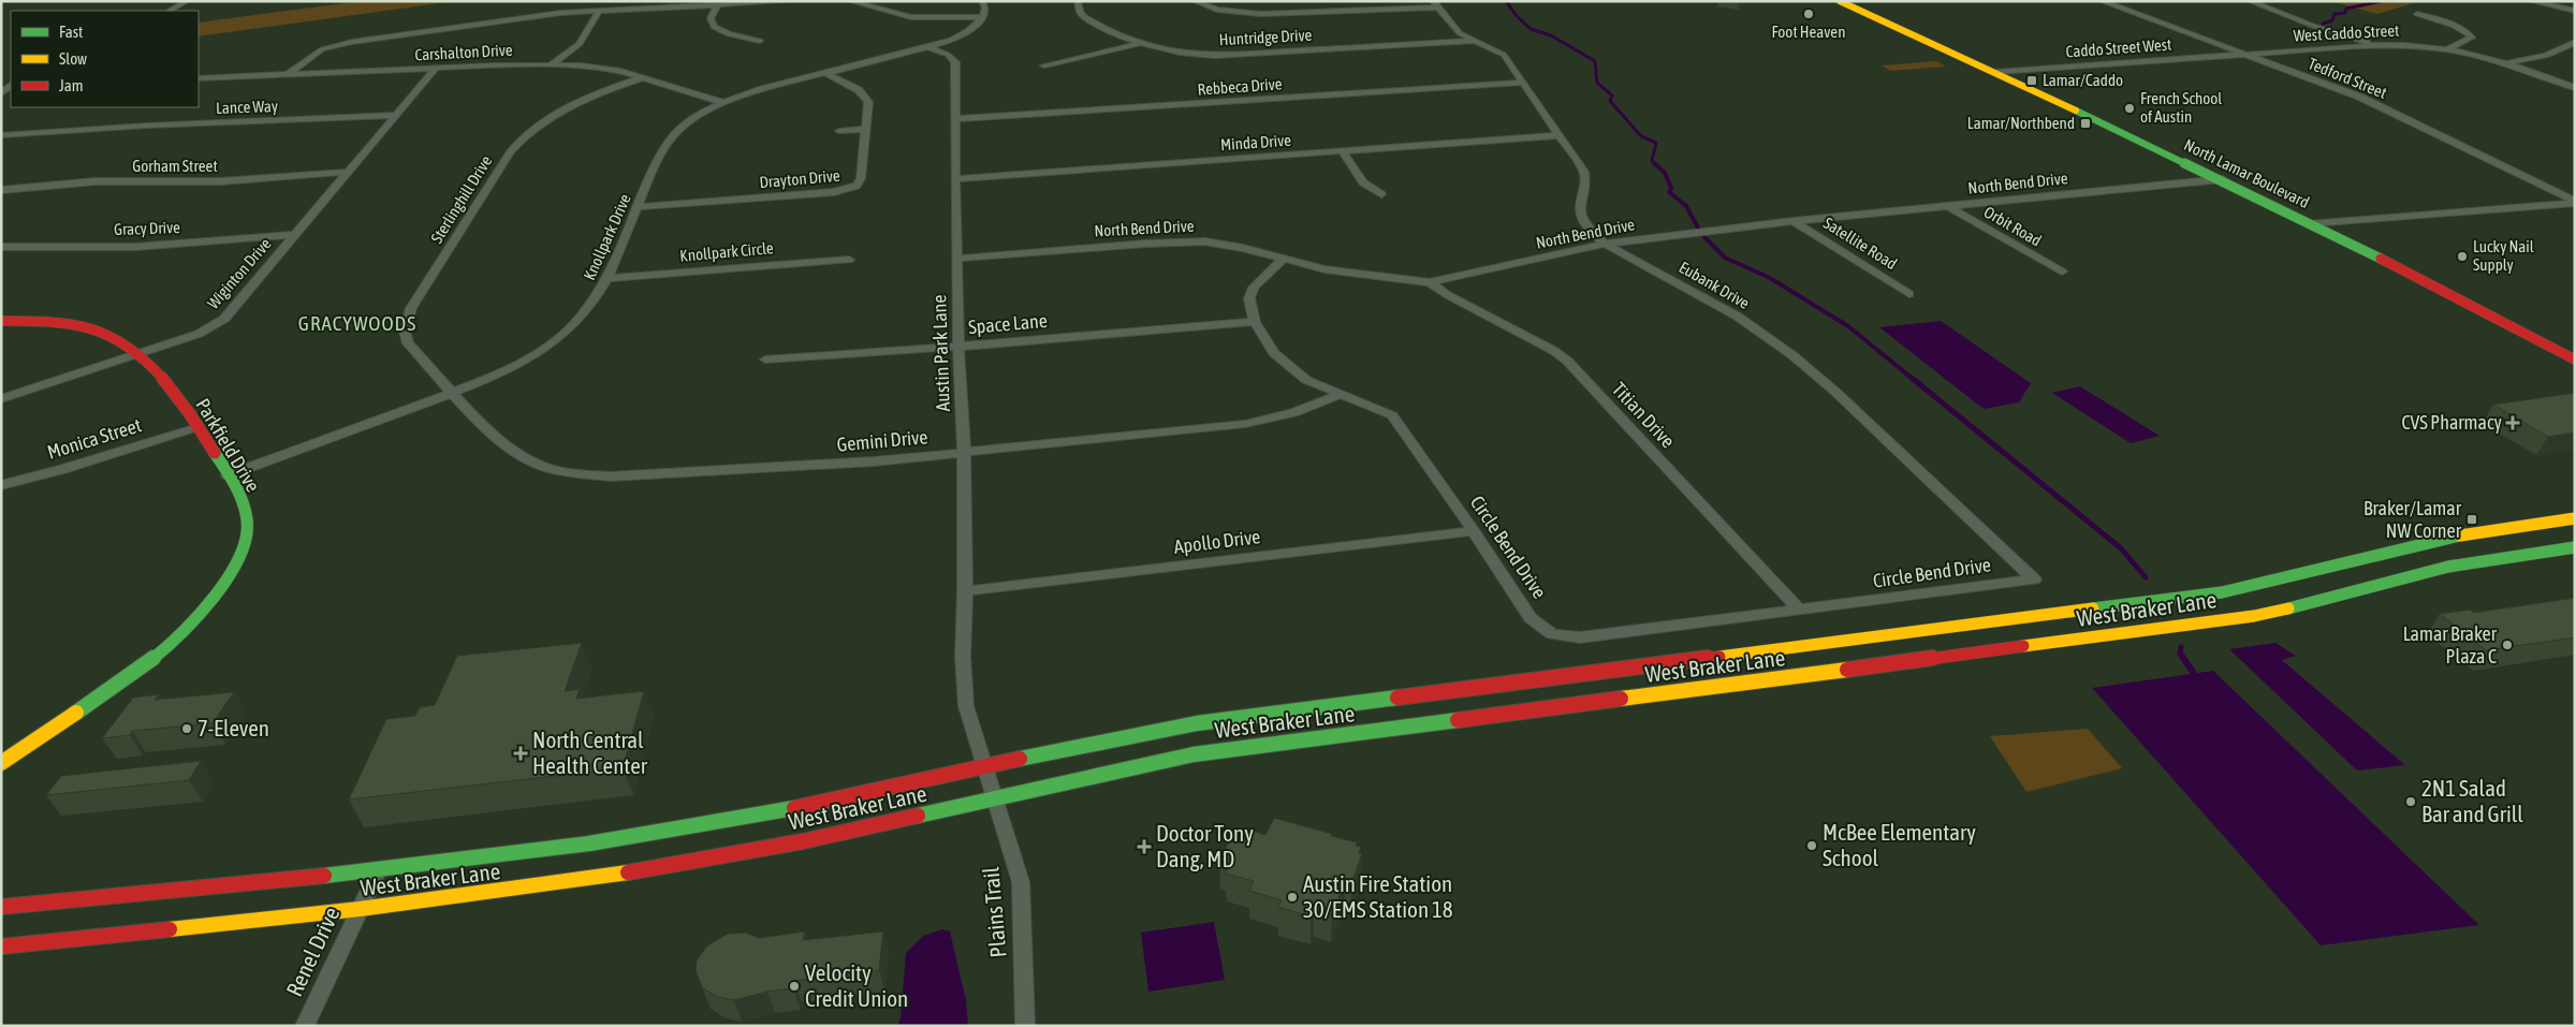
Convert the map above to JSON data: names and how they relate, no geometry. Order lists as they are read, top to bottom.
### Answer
{
  "streets": {
    "main road": ["North Lamar Boulevard", "Parkfield Drive", "West Braker Lane"],
    "street": [
      "West Caddo Street",
      "Huntridge Drive",
      "Caddo Street West",
      "Carshalton Drive",
      "Tedford Street",
      "Rebbeca Drive",
      "Lance Way",
      "Minda Drive",
      "Gorham Street",
      "Drayton Drive",
      "North Bend Drive",
      "Sterlinghill Drive",
      "Orbit Road",
      "Gracy Drive",
      "Knollpark Drive",
      "Satellite Road",
      "Knollpark Circle",
      "Wiginton Drive",
      "Eubank Drive",
      "Space Lane",
      "Austin Park Lane",
      "Titian Drive",
      "Monica Street",
      "Gemini Drive",
      "Apollo Drive",
      "Circle Bend Drive",
      "Plains Trail",
      "Renel Drive"
    ]
  },
  "crossings": [
    ["West Caddo Street", "Caddo Street West"],
    ["West Caddo Street", "Tedford Street"],
    ["Huntridge Drive", "Eubank Drive"],
    ["Caddo Street West", "Tedford Street"],
    ["Caddo Street West", "North Lamar Boulevard"],
    ["Carshalton Drive", "Sterlinghill Drive"],
    ["Carshalton Drive", "Knollpark Drive"],
    ["Carshalton Drive", "Wiginton Drive"],
    ["Rebbeca Drive", "Eubank Drive"],
    ["Rebbeca Drive", "Austin Park Lane"],
    ["Lance Way", "Wiginton Drive"],
    ["Minda Drive", "Eubank Drive"],
    ["Minda Drive", "Austin Park Lane"],
    ["Gorham Street", "Wiginton Drive"],
    ["North Lamar Boulevard", "North Bend Drive"],
    ["Drayton Drive", "Knollpark Drive"],
    ["North Bend Drive", "Orbit Road"],
    ["North Bend Drive", "Satellite Road"],
    ["North Bend Drive", "Eubank Drive"],
    ["North Bend Drive", "Austin Park Lane"],
    ["North Bend Drive", "Titian Drive"],
    ["North Bend Drive", "Circle Bend Drive"],
    ["Sterlinghill Drive", "Knollpark Drive"],
    ["Sterlinghill Drive", "Gemini Drive"],
    ["Gracy Drive", "Wiginton Drive"],
    ["Knollpark Drive", "Knollpark Circle"],
    ["Knollpark Drive", "Austin Park Lane"],
    ["Knollpark Drive", "Gemini Drive"],
    ["Knollpark Drive", "Parkfield Drive"],
    ["Wiginton Drive", "Parkfield Drive"],
    ["Eubank Drive", "Circle Bend Drive"],
    ["Space Lane", "Austin Park Lane"],
    ["Space Lane", "Circle Bend Drive"],
    ["Austin Park Lane", "Gemini Drive"],
    ["Austin Park Lane", "Apollo Drive"],
    ["Austin Park Lane", "West Braker Lane"],
    ["Austin Park Lane", "Plains Trail"],
    ["Titian Drive", "Circle Bend Drive"],
    ["Monica Street", "Parkfield Drive"],
    ["Gemini Drive", "Circle Bend Drive"],
    ["Apollo Drive", "Circle Bend Drive"],
    ["West Braker Lane", "Plains Trail"],
    ["West Braker Lane", "Renel Drive"]
  ],
  "districts": ["GRACYWOODS"],
  "places": {
    "other": [
      "Foot Heaven",
      "French School of Austin",
      "Lucky Nail Supply",
      "Lamar Braker Plaza C",
      "7-Eleven",
      "2N1 Salad Bar and Grill",
      "McBee Elementary School",
      "Austin Fire Station 30/EMS Station 18",
      "Velocity Credit Union"
    ],
    "transit": ["Lamar/Caddo", "Lamar/Northbend", "Braker/Lamar NW Corner"],
    "health": ["CVS Pharmacy", "North Central Health Center", "Doctor Tony Dang, MD"]
  },
  "legend": ["Fast", "Slow", "Jam"]
}
